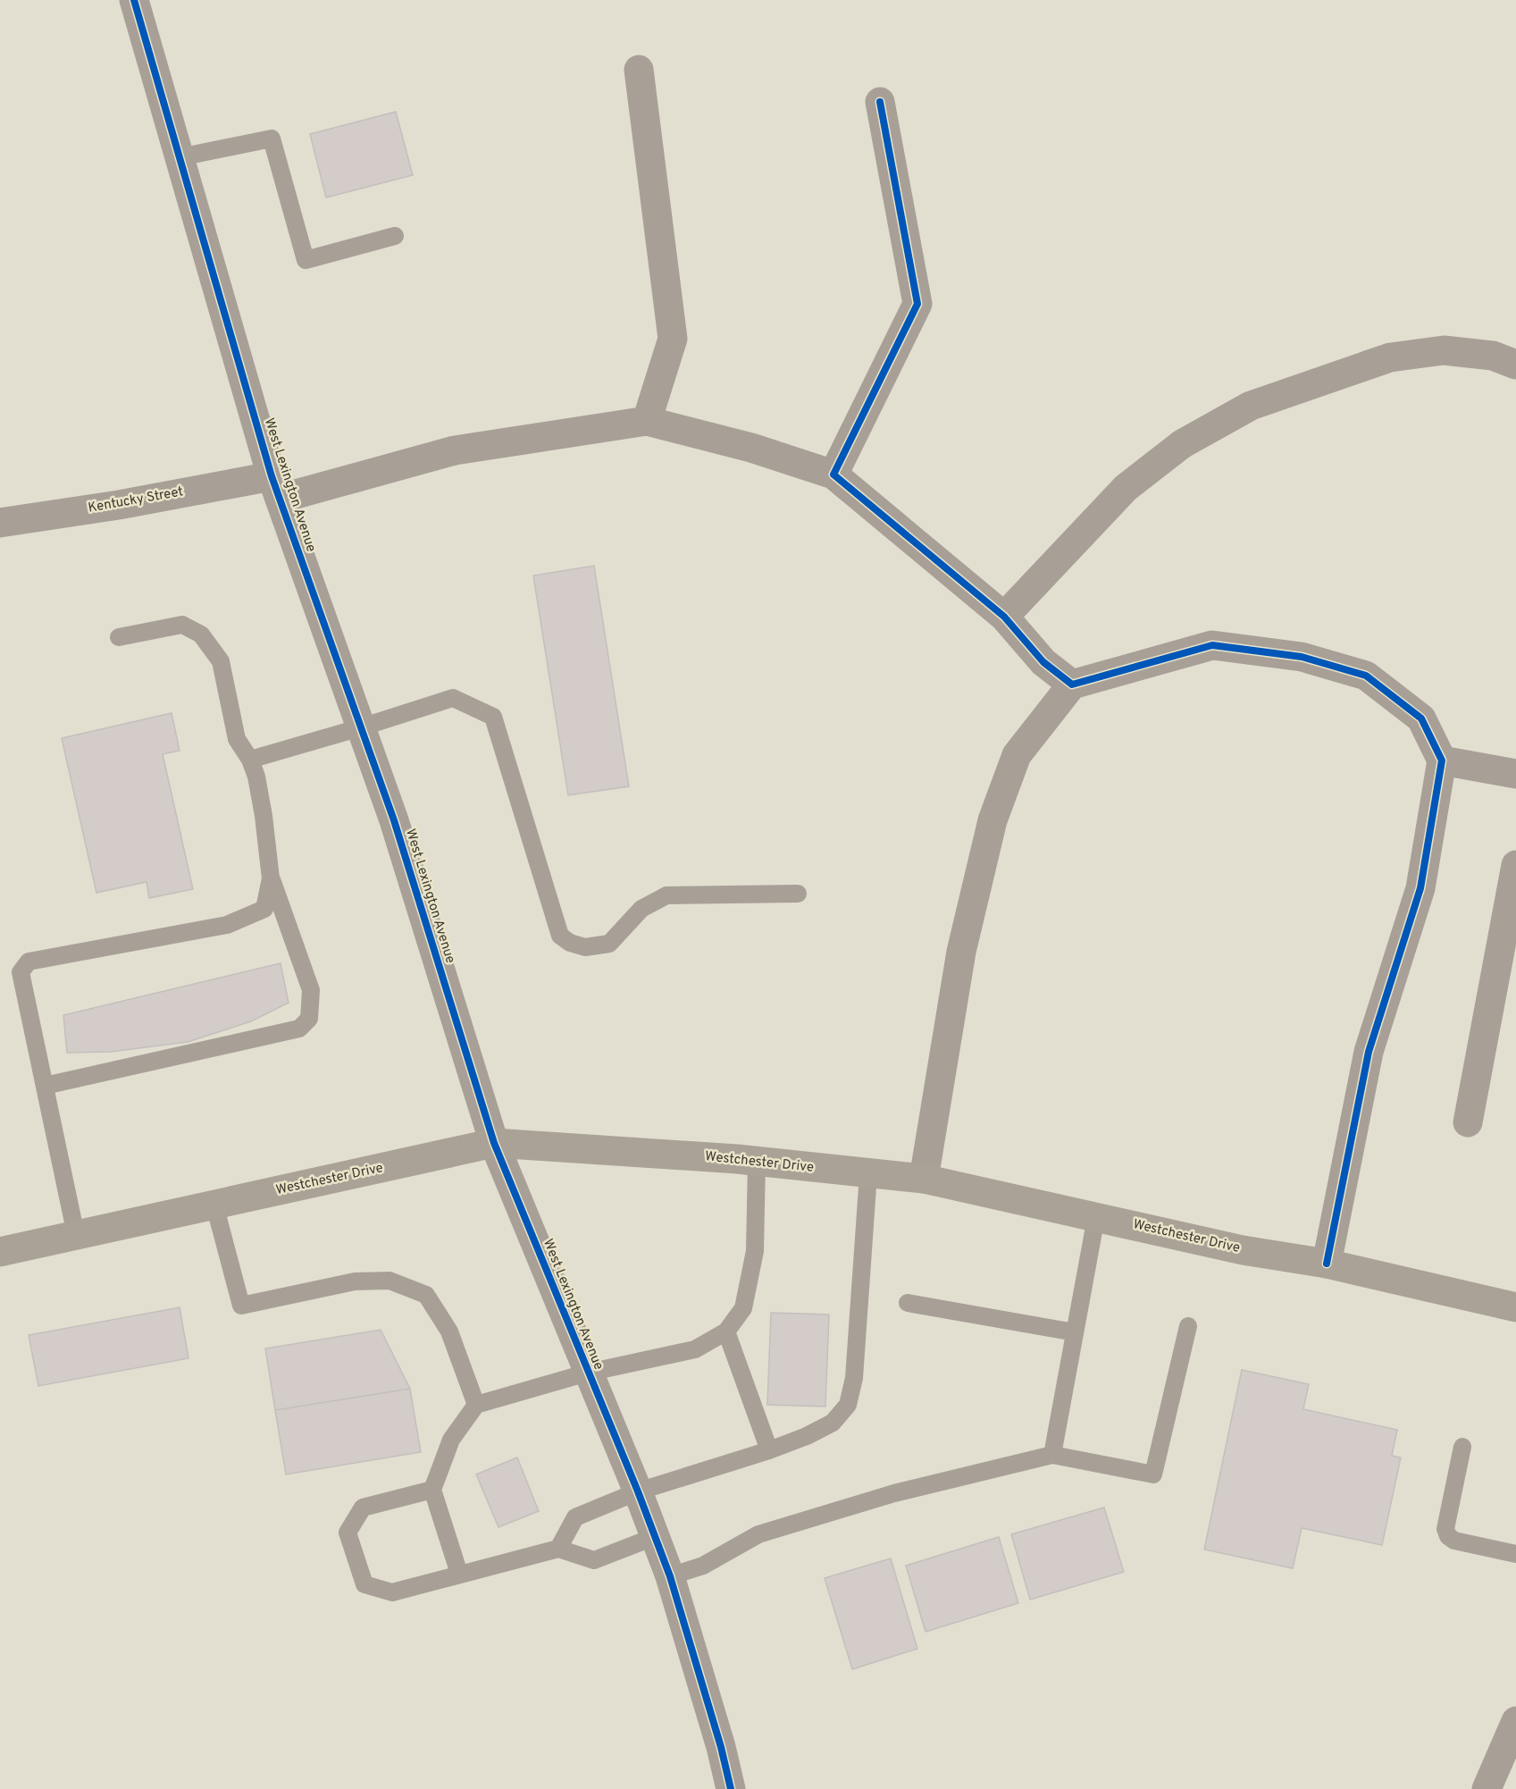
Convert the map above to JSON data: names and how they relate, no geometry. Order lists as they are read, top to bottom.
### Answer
{
  "streets": {
    "main road": ["Westchester Drive"],
    "street": ["West Lexington Avenue", "Kentucky Street"]
  },
  "crossings": [
    ["West Lexington Avenue", "Kentucky Street"],
    ["West Lexington Avenue", "Westchester Drive"]
  ]
}
